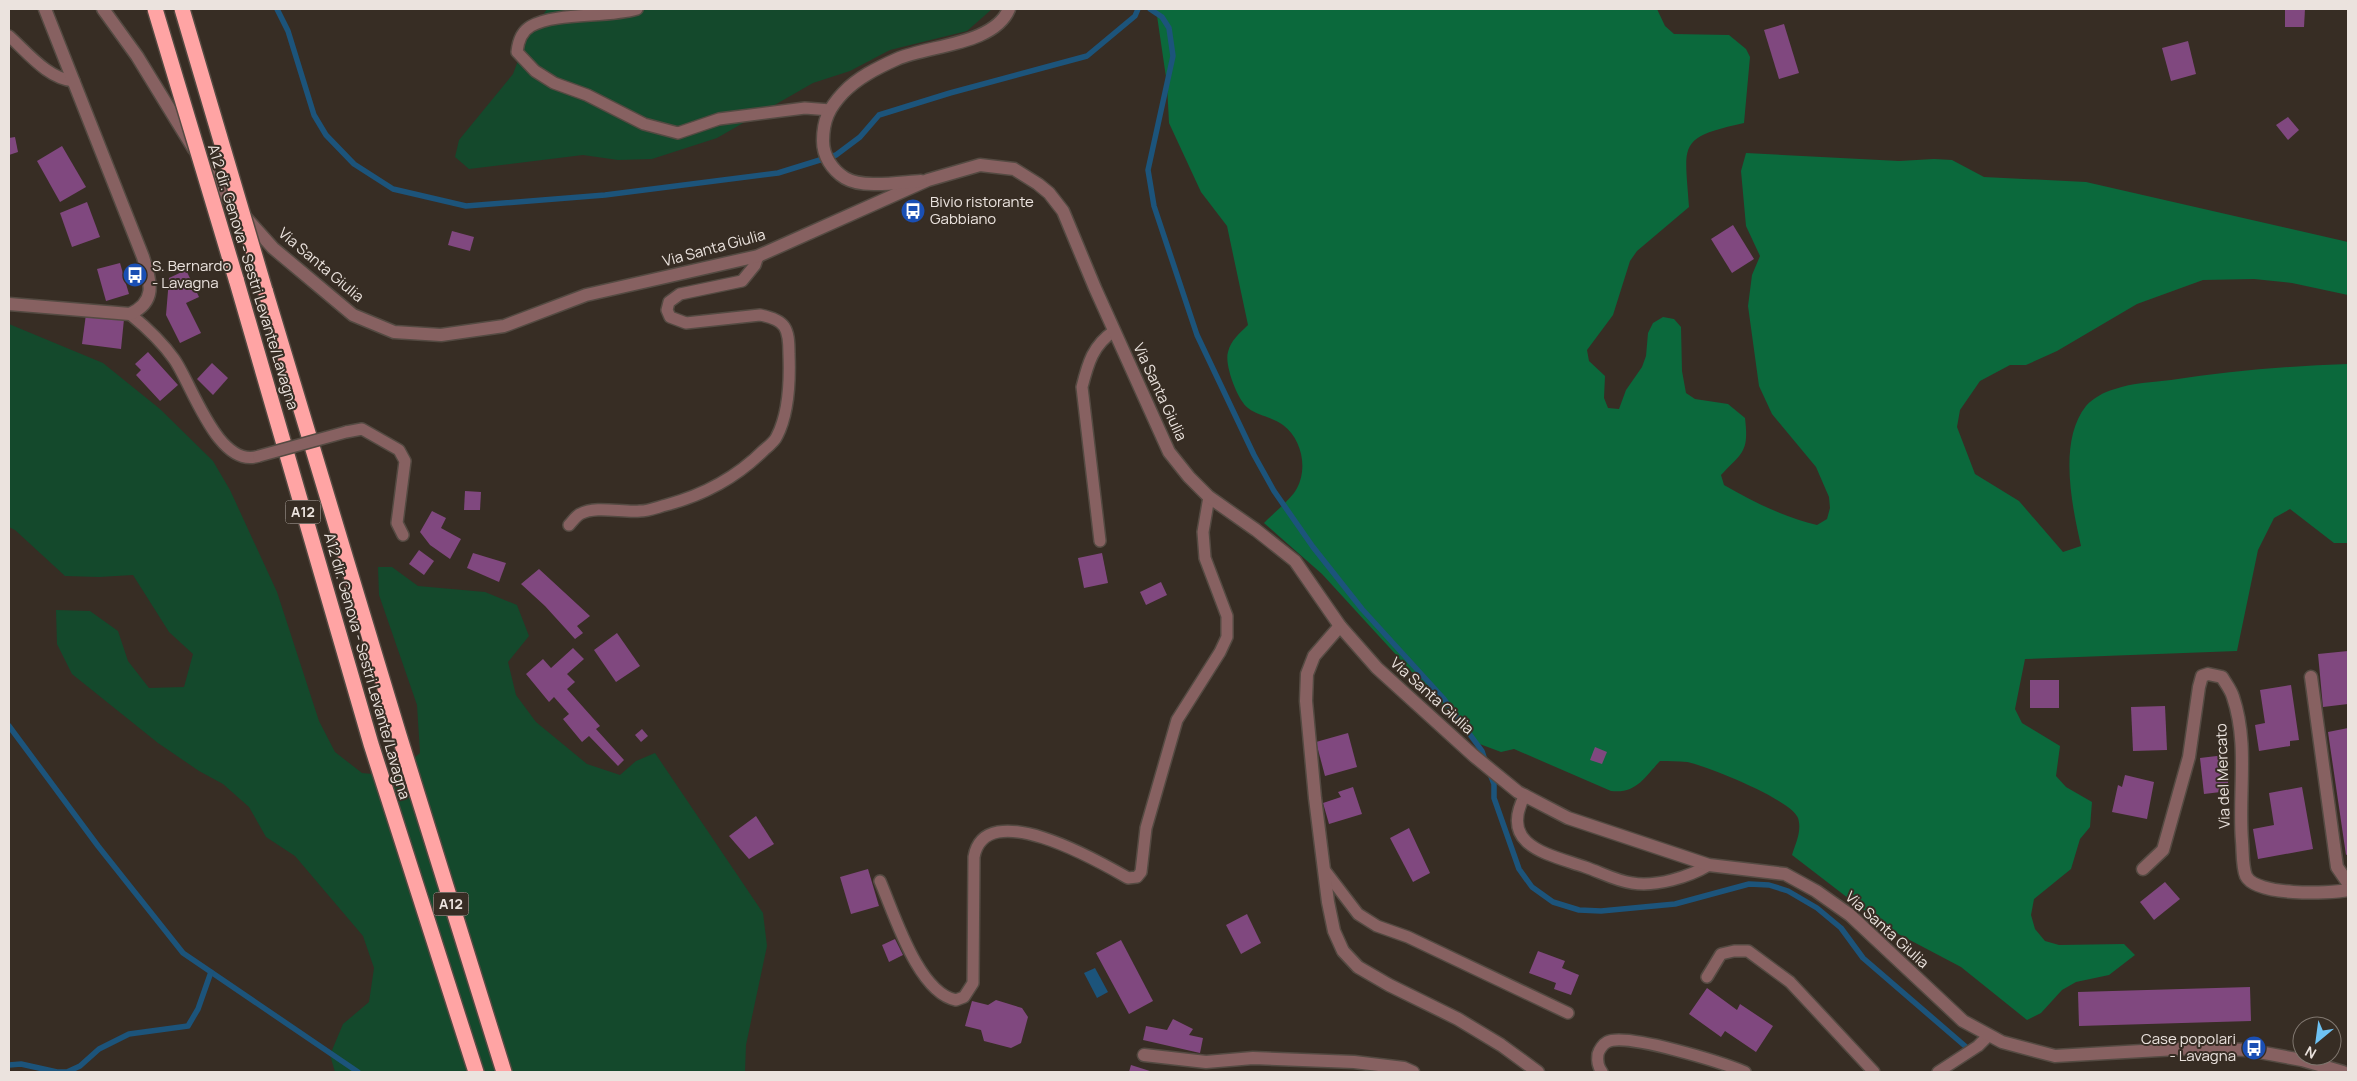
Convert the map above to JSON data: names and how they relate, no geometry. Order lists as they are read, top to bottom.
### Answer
{
  "streets": {
    "highway": ["A12 dir. Genova - Sestri Levante/Lavagna", "A12"],
    "street": ["Via Santa Giulia", "Via del Mercato"]
  },
  "places": {
    "bus stop": ["Bivio ristorante Gabbiano", "S. Bernardo - Lavagna", "Case popolari - Lavagna"]
  },
  "north": "bottom left"
}
